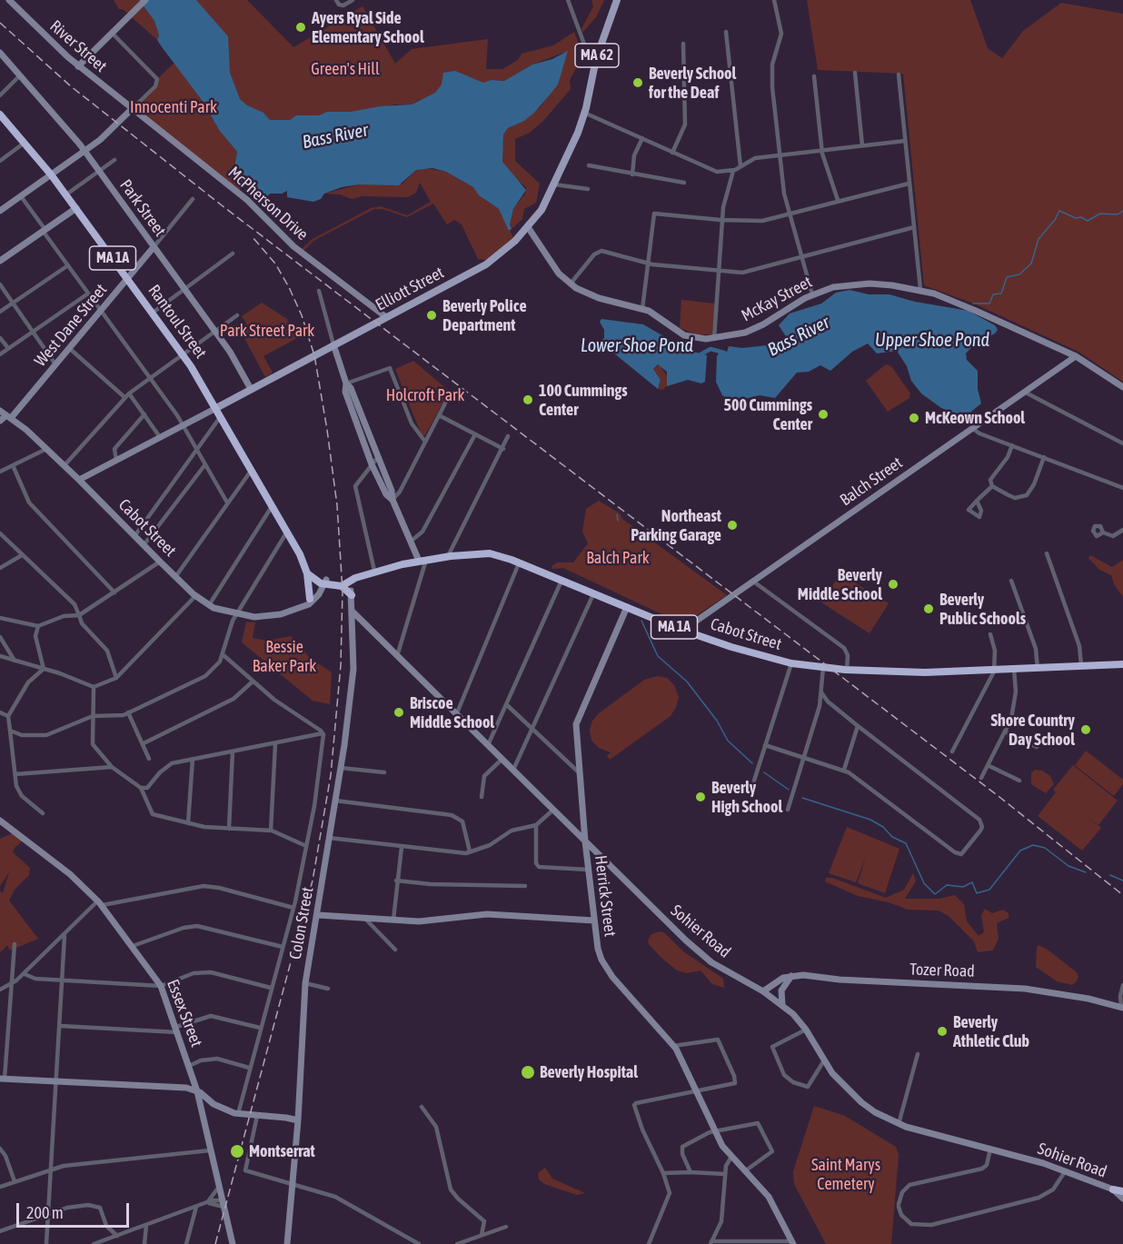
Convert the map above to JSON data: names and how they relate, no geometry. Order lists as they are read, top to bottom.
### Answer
{
  "streets": {
    "highway": ["MA 1A", "Rantoul Street", "Cabot Street"],
    "main road": [
      "River Street",
      "MA 62",
      "McPherson Drive",
      "Park Street",
      "Elliott Street",
      "McKay Street",
      "West Dane Street",
      "Balch Street",
      "Herrick Street",
      "Colon Street",
      "Sohier Road",
      "Tozer Road",
      "Essex Street"
    ]
  },
  "crossings": [
    ["River Street", "McPherson Drive"],
    ["McPherson Drive", "Elliott Street"],
    ["Park Street", "Elliott Street"],
    ["Park Street", "West Dane Street"],
    ["Elliott Street", "McKay Street"],
    ["Elliott Street", "Rantoul Street"],
    ["Elliott Street", "Cabot Street"],
    ["McKay Street", "Balch Street"],
    ["Rantoul Street", "West Dane Street"],
    ["Rantoul Street", "Cabot Street"],
    ["West Dane Street", "Cabot Street"],
    ["Balch Street", "Cabot Street"],
    ["Cabot Street", "Herrick Street"],
    ["Cabot Street", "Colon Street"],
    ["Herrick Street", "Sohier Road"],
    ["Colon Street", "Sohier Road"]
  ],
  "water": ["Bass River", "Upper Shoe Pond", "Lower Shoe Pond"],
  "parks": [
    "Green's Hill",
    "Innocenti Park",
    "Park Street Park",
    "Holcroft Park",
    "Balch Park",
    "Bessie Baker Park",
    "Saint Marys Cemetery"
  ],
  "places": [
    "Ayers Ryal Side Elementary School",
    "Beverly School for the Deaf",
    "Beverly Police Department",
    "100 Cummings Center",
    "500 Cummings Center",
    "McKeown School",
    "Northeast Parking Garage",
    "Beverly Middle School",
    "Beverly Public Schools",
    "Briscoe Middle School",
    "Shore Country Day School",
    "Beverly High School",
    "Beverly Athletic Club",
    "Beverly Hospital",
    "Montserrat"
  ],
  "scale_bar": "200 m"
}
